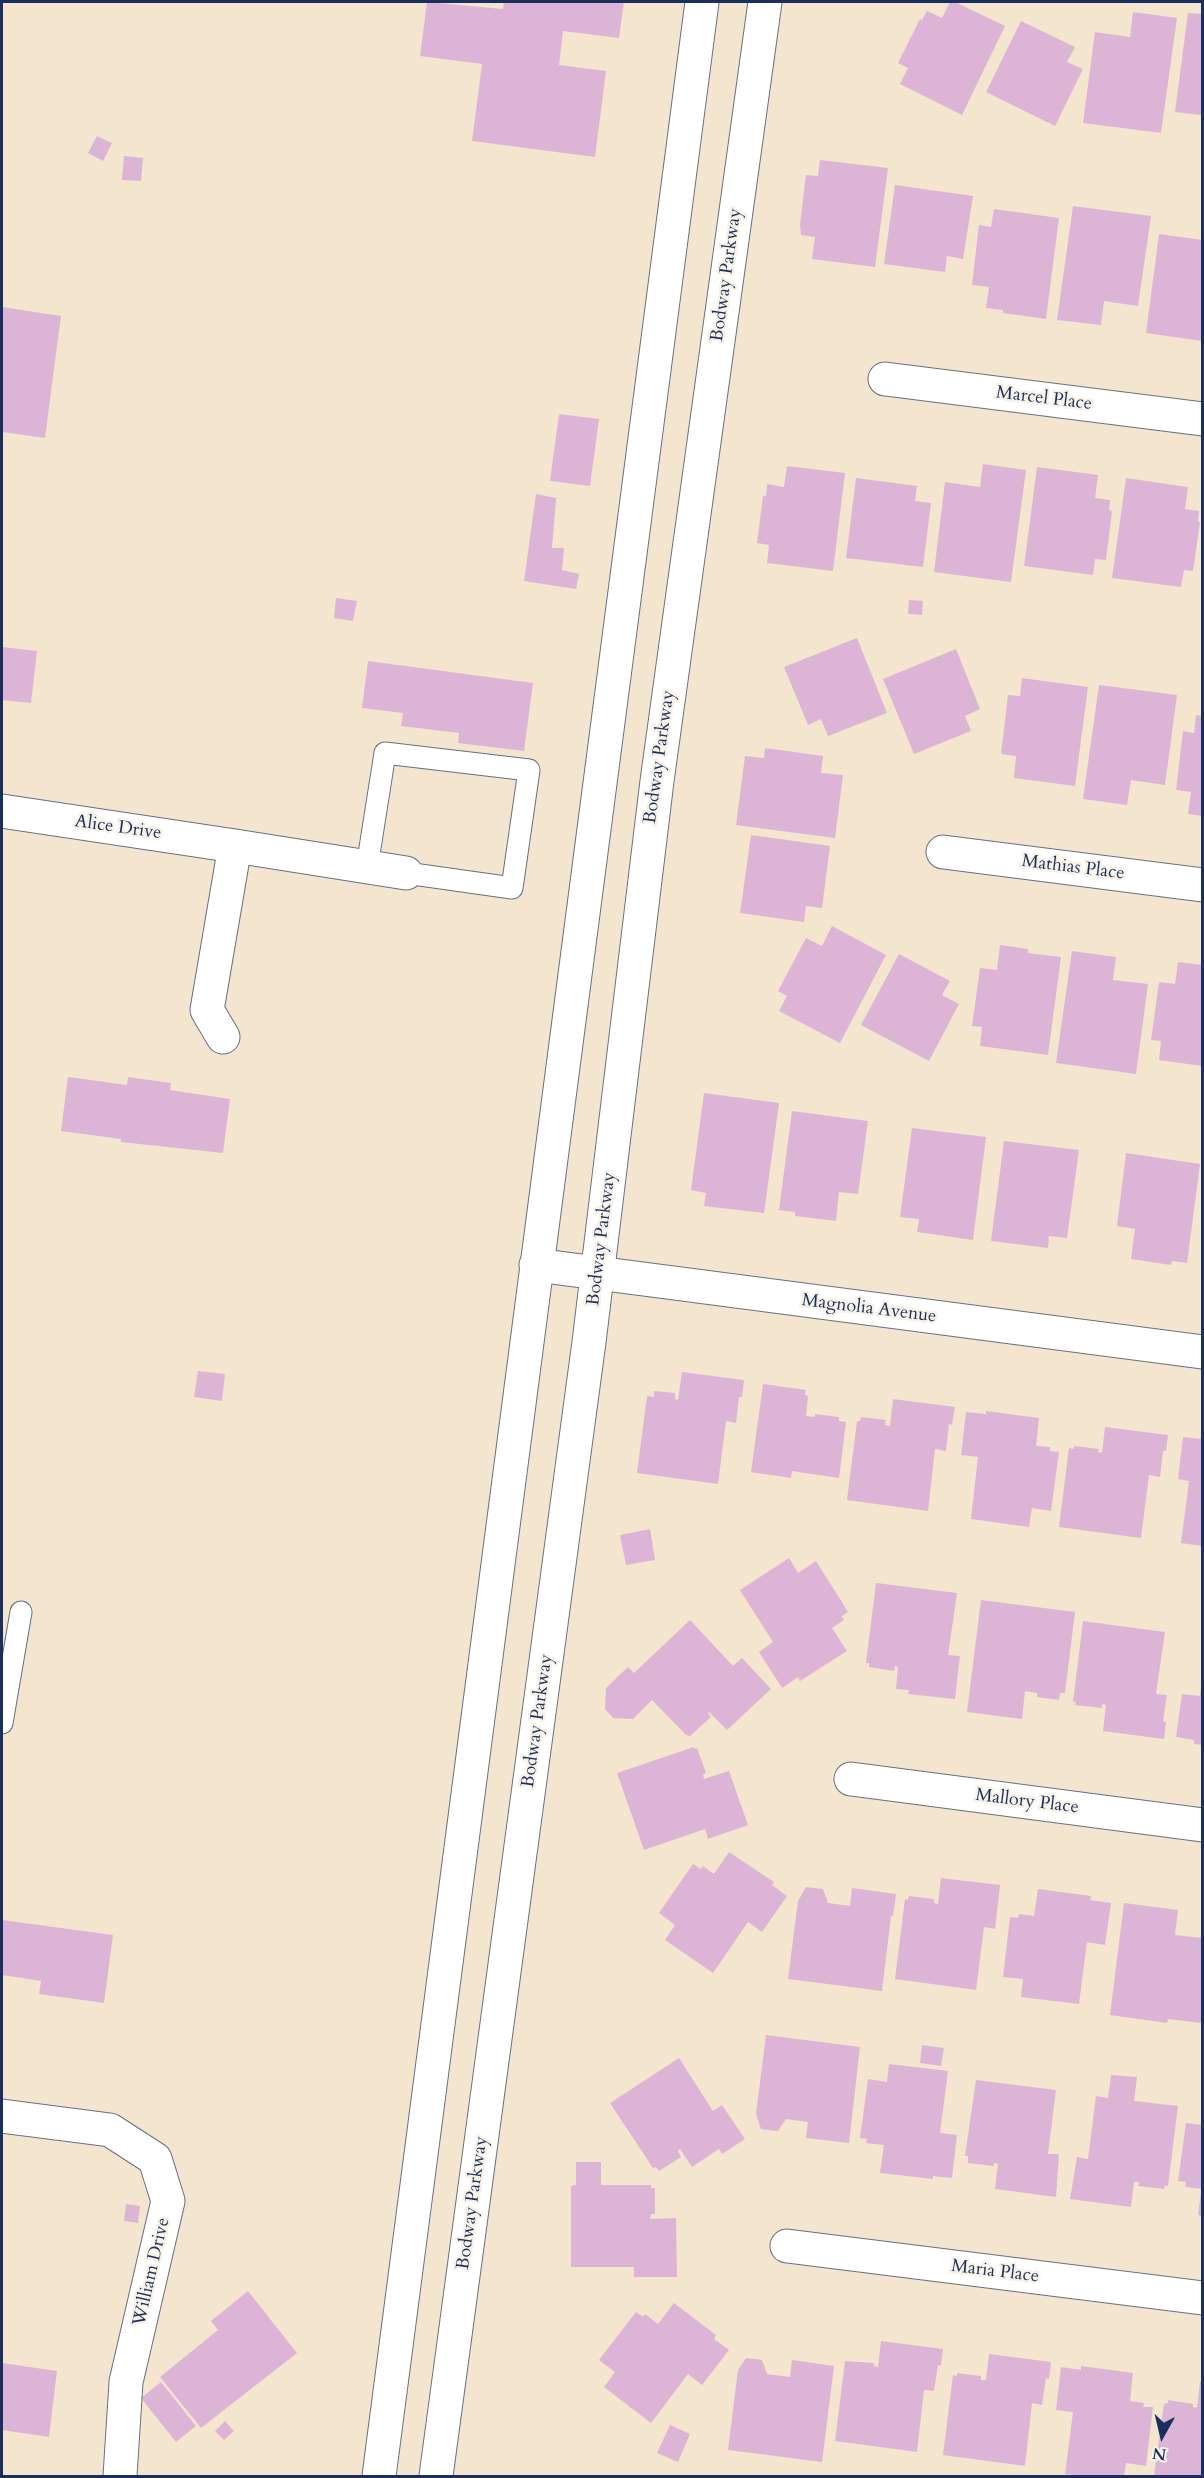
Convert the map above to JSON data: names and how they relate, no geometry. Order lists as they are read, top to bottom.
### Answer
{
  "streets": {
    "street": [
      "Bodway Parkway",
      "Marcel Place",
      "Alice Drive",
      "Mathias Place",
      "Magnolia Avenue",
      "Mallory Place",
      "William Drive",
      "Maria Place"
    ]
  },
  "crossings": [
    ["Bodway Parkway", "Magnolia Avenue"]
  ],
  "north": "bottom"
}
